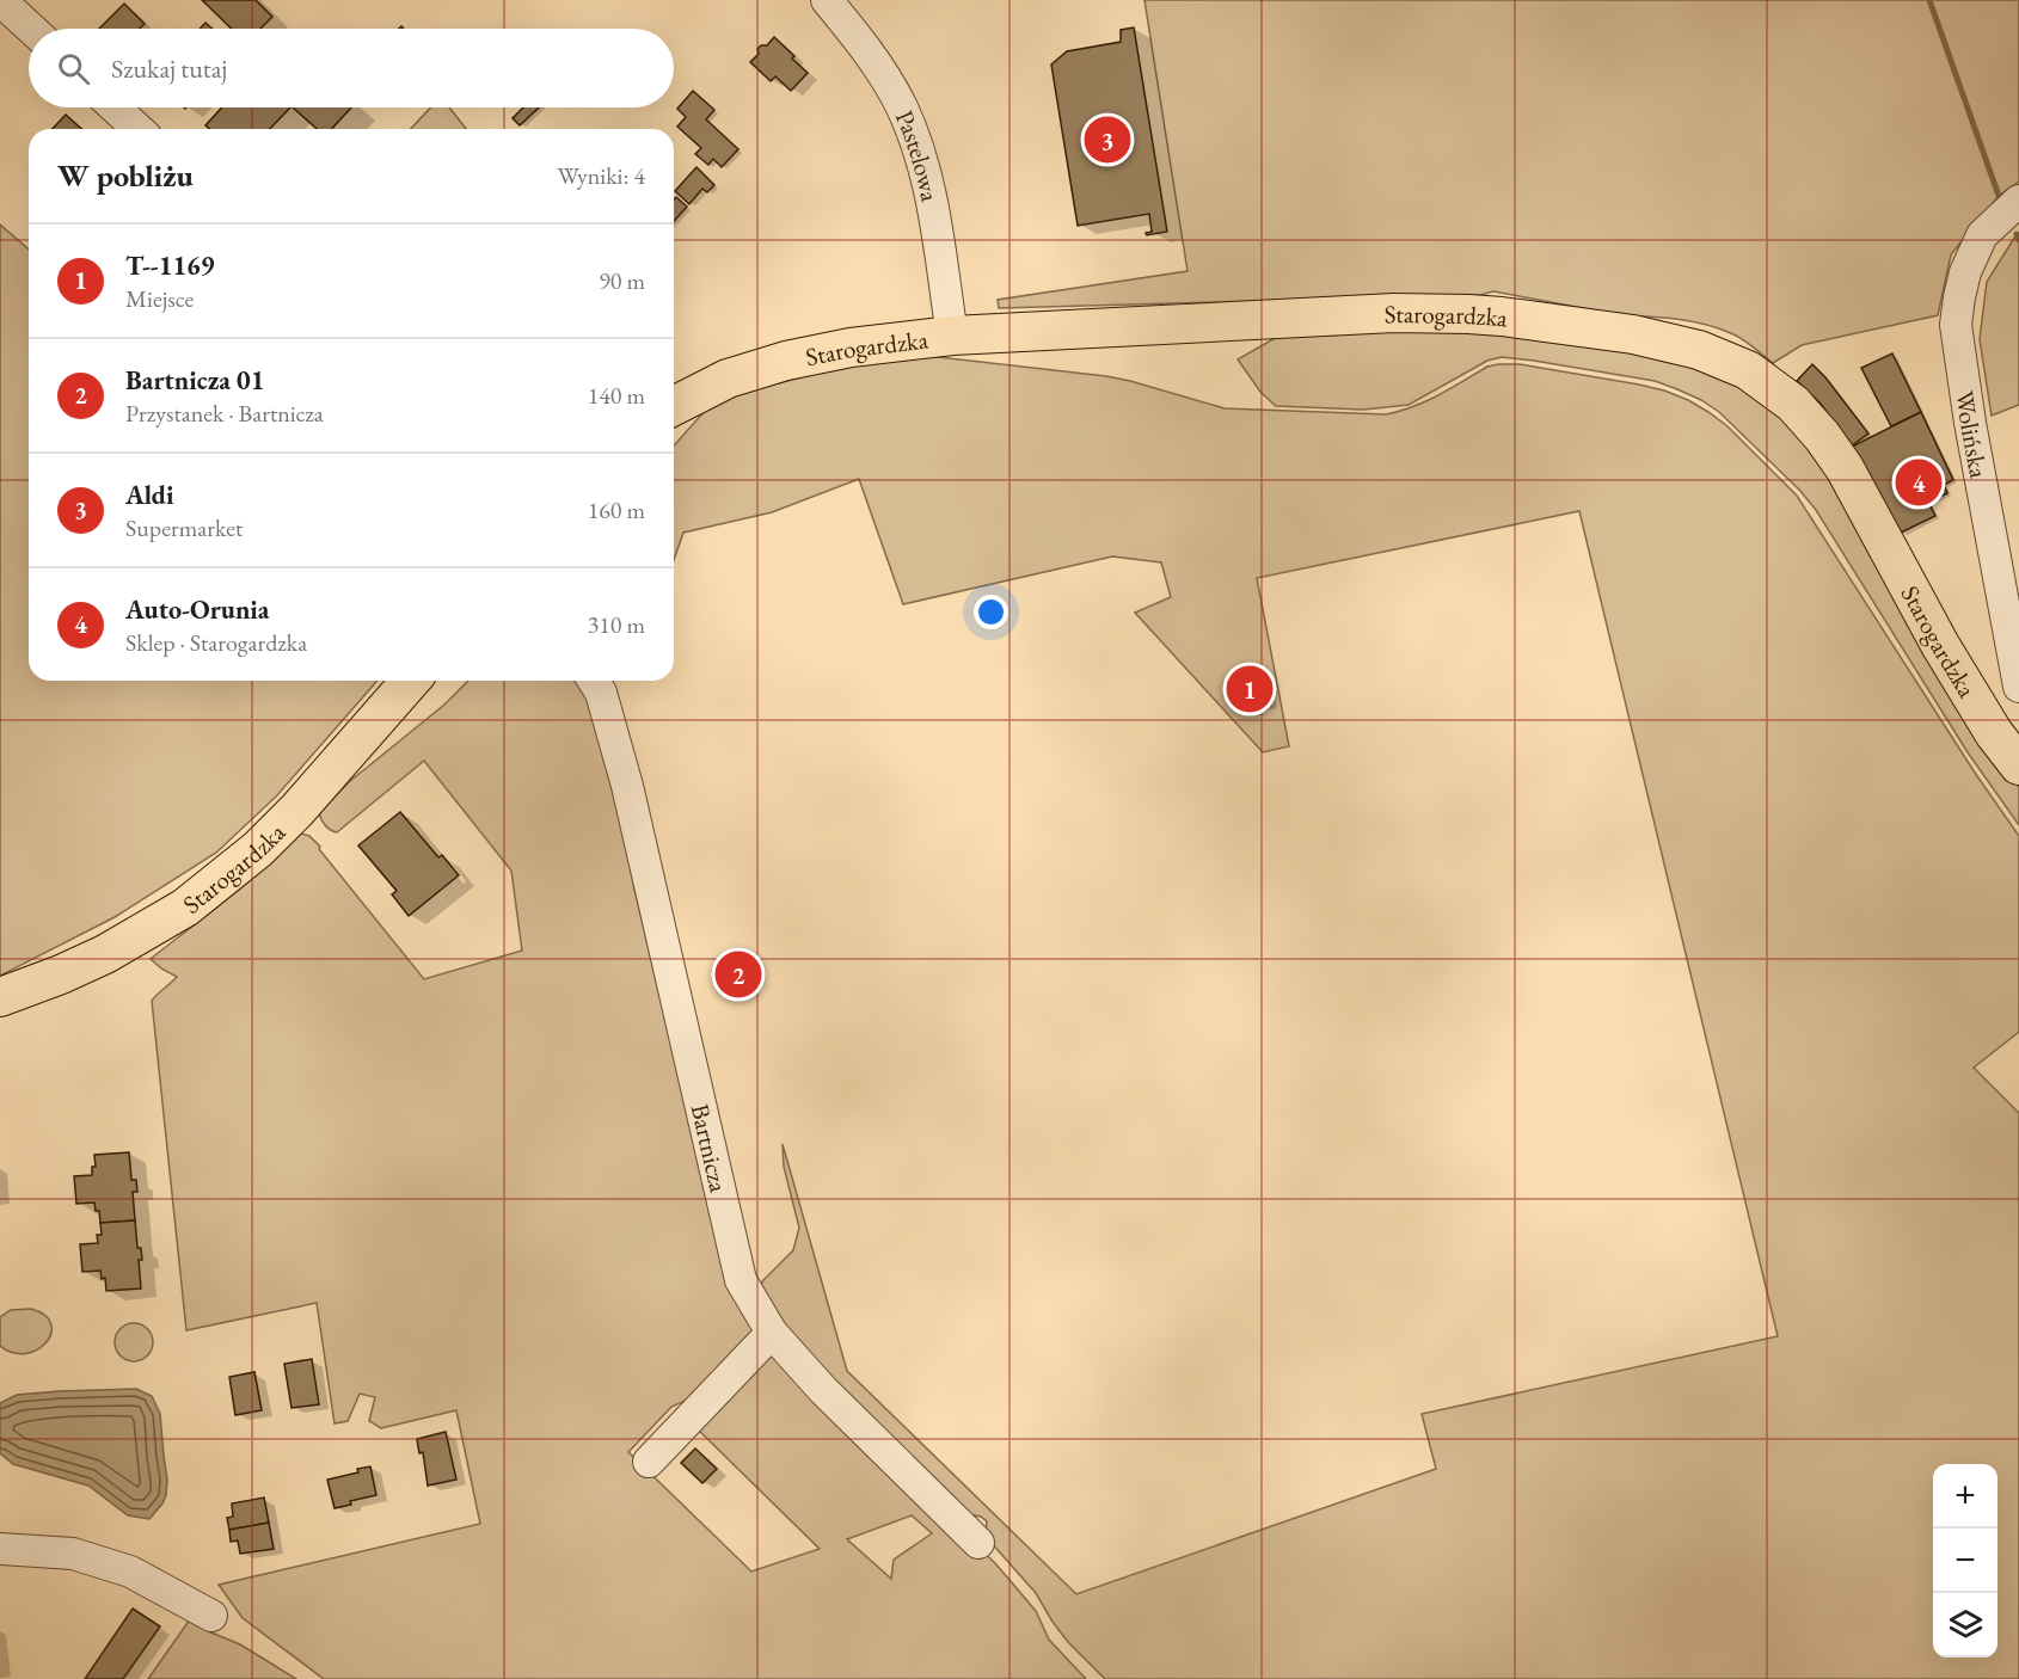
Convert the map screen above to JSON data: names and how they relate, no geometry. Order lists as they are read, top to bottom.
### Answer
{
  "streets": {
    "main road": ["Starogardzka"],
    "street": ["Pastelowa", "Wolińska", "Bartnicza"]
  },
  "crossings": [
    ["Pastelowa", "Starogardzka"]
  ],
  "page": {
    "search": "Szukaj tutaj",
    "pins": [
      "3",
      "4",
      "1",
      "2"
    ],
    "heading": ["W pobliżu", "Wyniki: 4"],
    "list": [
      {
        "mark": "1",
        "name": "T--1169",
        "note": "Miejsce",
        "value": "90 m"
      },
      {
        "mark": "2",
        "name": "Bartnicza 01",
        "note": "Przystanek · Bartnicza",
        "value": "140 m"
      },
      {
        "mark": "3",
        "name": "Aldi",
        "note": "Supermarket",
        "value": "160 m"
      },
      {
        "mark": "4",
        "name": "Auto-Orunia",
        "note": "Sklep · Starogardzka",
        "value": "310 m"
      }
    ],
    "map_buttons": ["+", "−"]
  }
}
